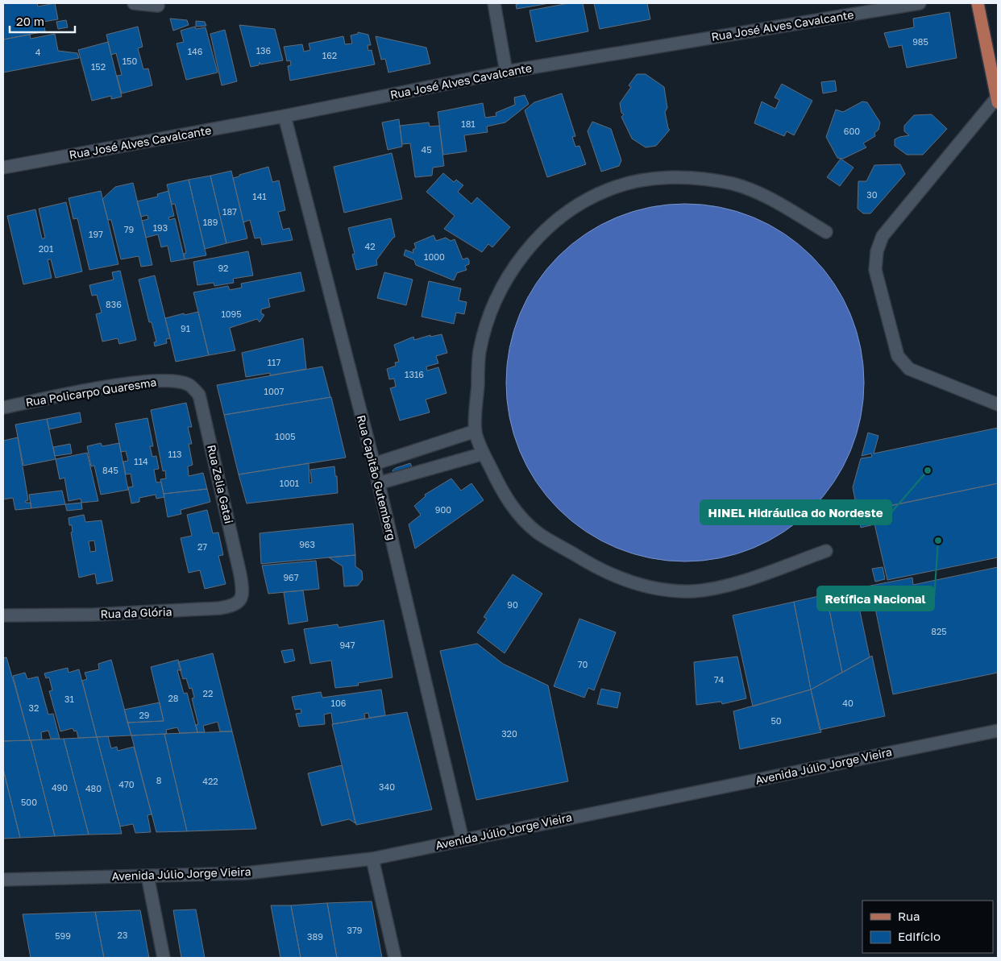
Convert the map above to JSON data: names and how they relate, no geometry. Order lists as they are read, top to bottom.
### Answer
{
  "streets": {
    "street": [
      "Rua José Alves Cavalcante",
      "Rua Policarpo Quaresma",
      "Rua Capitão Gutemberg",
      "Rua Zelia Gatai",
      "Rua da Glória",
      "Avenida Júlio Jorge Vieira"
    ]
  },
  "crossings": [
    ["Rua José Alves Cavalcante", "Rua Capitão Gutemberg"],
    ["Rua Policarpo Quaresma", "Rua Zelia Gatai"],
    ["Rua Capitão Gutemberg", "Avenida Júlio Jorge Vieira"],
    ["Rua Zelia Gatai", "Rua da Glória"]
  ],
  "places": ["HINEL Hidráulica do Nordeste", "Retífica Nacional"],
  "house_numbers": [
    "985",
    "136",
    "146",
    "4",
    "162",
    "150",
    "152",
    "181",
    "600",
    "45",
    "30",
    "141",
    "187",
    "189",
    "193",
    "79",
    "197",
    "42",
    "201",
    "1000",
    "92",
    "836",
    "1095",
    "91",
    "117",
    "1316",
    "1007",
    "1005",
    "113",
    "114",
    "845",
    "1001",
    "900",
    "963",
    "27",
    "967",
    "90",
    "825",
    "947",
    "70",
    "74",
    "22",
    "28",
    "31",
    "106",
    "40",
    "32",
    "29",
    "50",
    "320",
    "8",
    "422",
    "470",
    "340",
    "490",
    "480",
    "500",
    "379",
    "23",
    "599",
    "389"
  ],
  "legend": ["Rua", "Edifício"],
  "scale_bar": "20 m"
}
